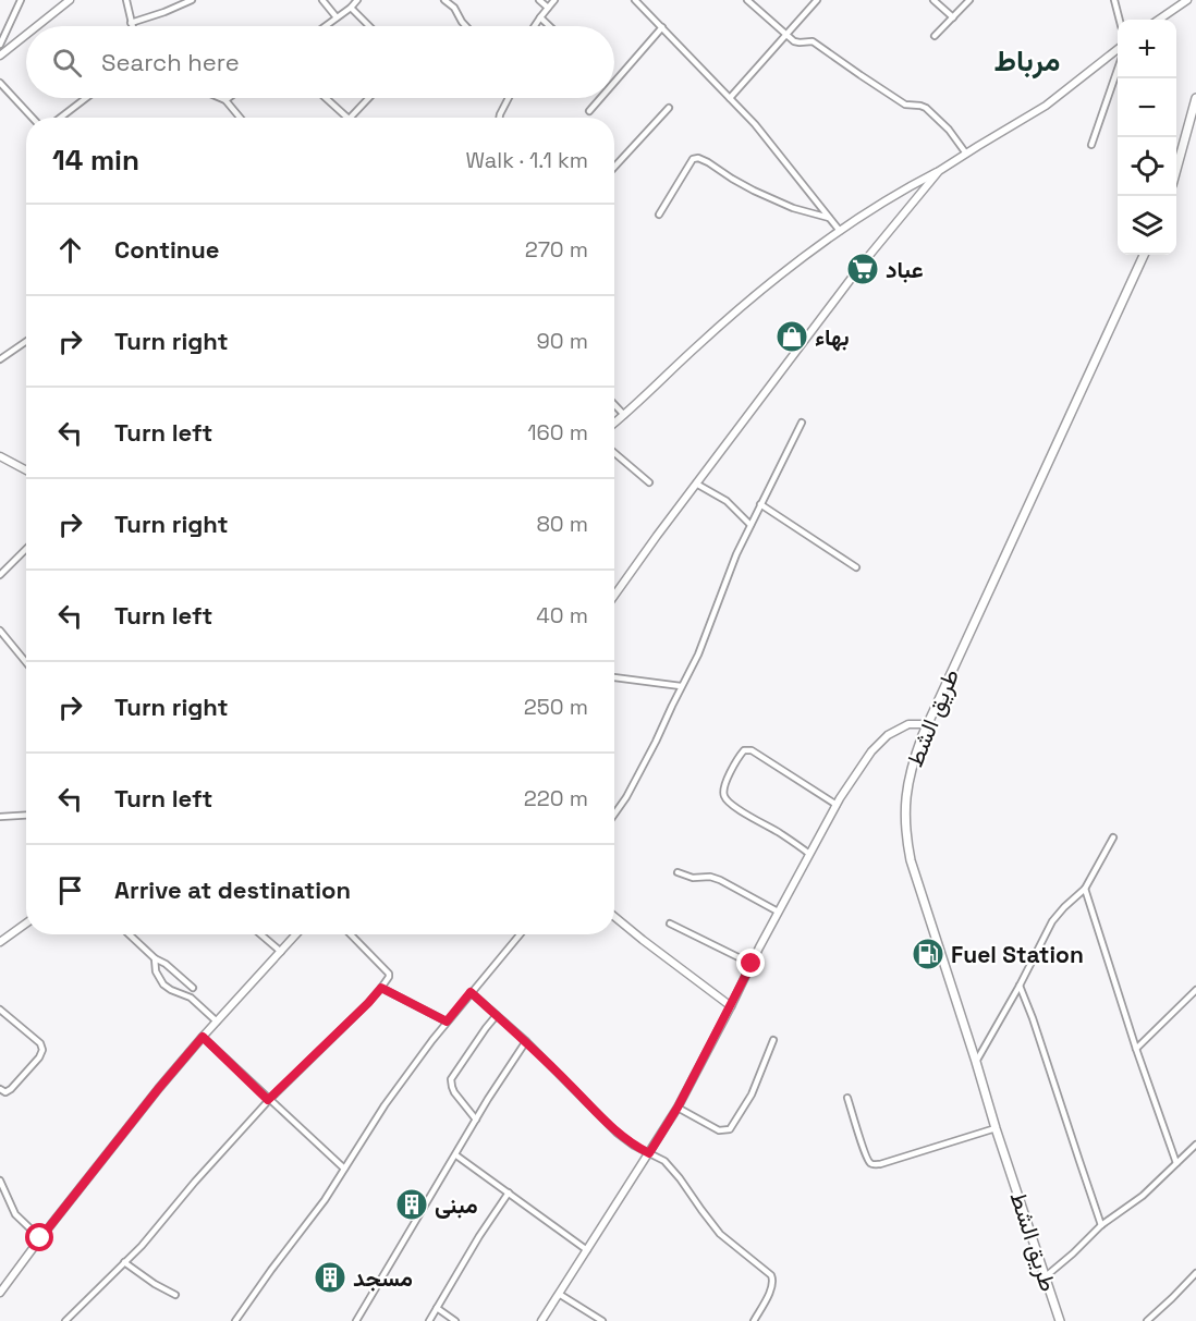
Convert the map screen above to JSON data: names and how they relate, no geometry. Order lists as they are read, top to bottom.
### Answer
{
  "streets": {
    "main road": ["طريق الشط"]
  },
  "districts": ["مرباط"],
  "places": {
    "supermarket": ["عباد"],
    "shop": ["بهاء"],
    "fuel station": ["Fuel Station"],
    "building": ["مبنى", "مسجد"]
  },
  "page": {
    "map_buttons": ["+", "−"],
    "search": "Search here",
    "heading": ["14 min", "Walk · 1.1 km"],
    "list": [
      ["Continue", "270 m"],
      ["Turn right", "90 m"],
      ["Turn left", "160 m"],
      ["Turn right", "80 m"],
      ["Turn left", "40 m"],
      ["Turn right", "250 m"],
      ["Turn left", "220 m"],
      "Arrive at destination"
    ]
  }
}
